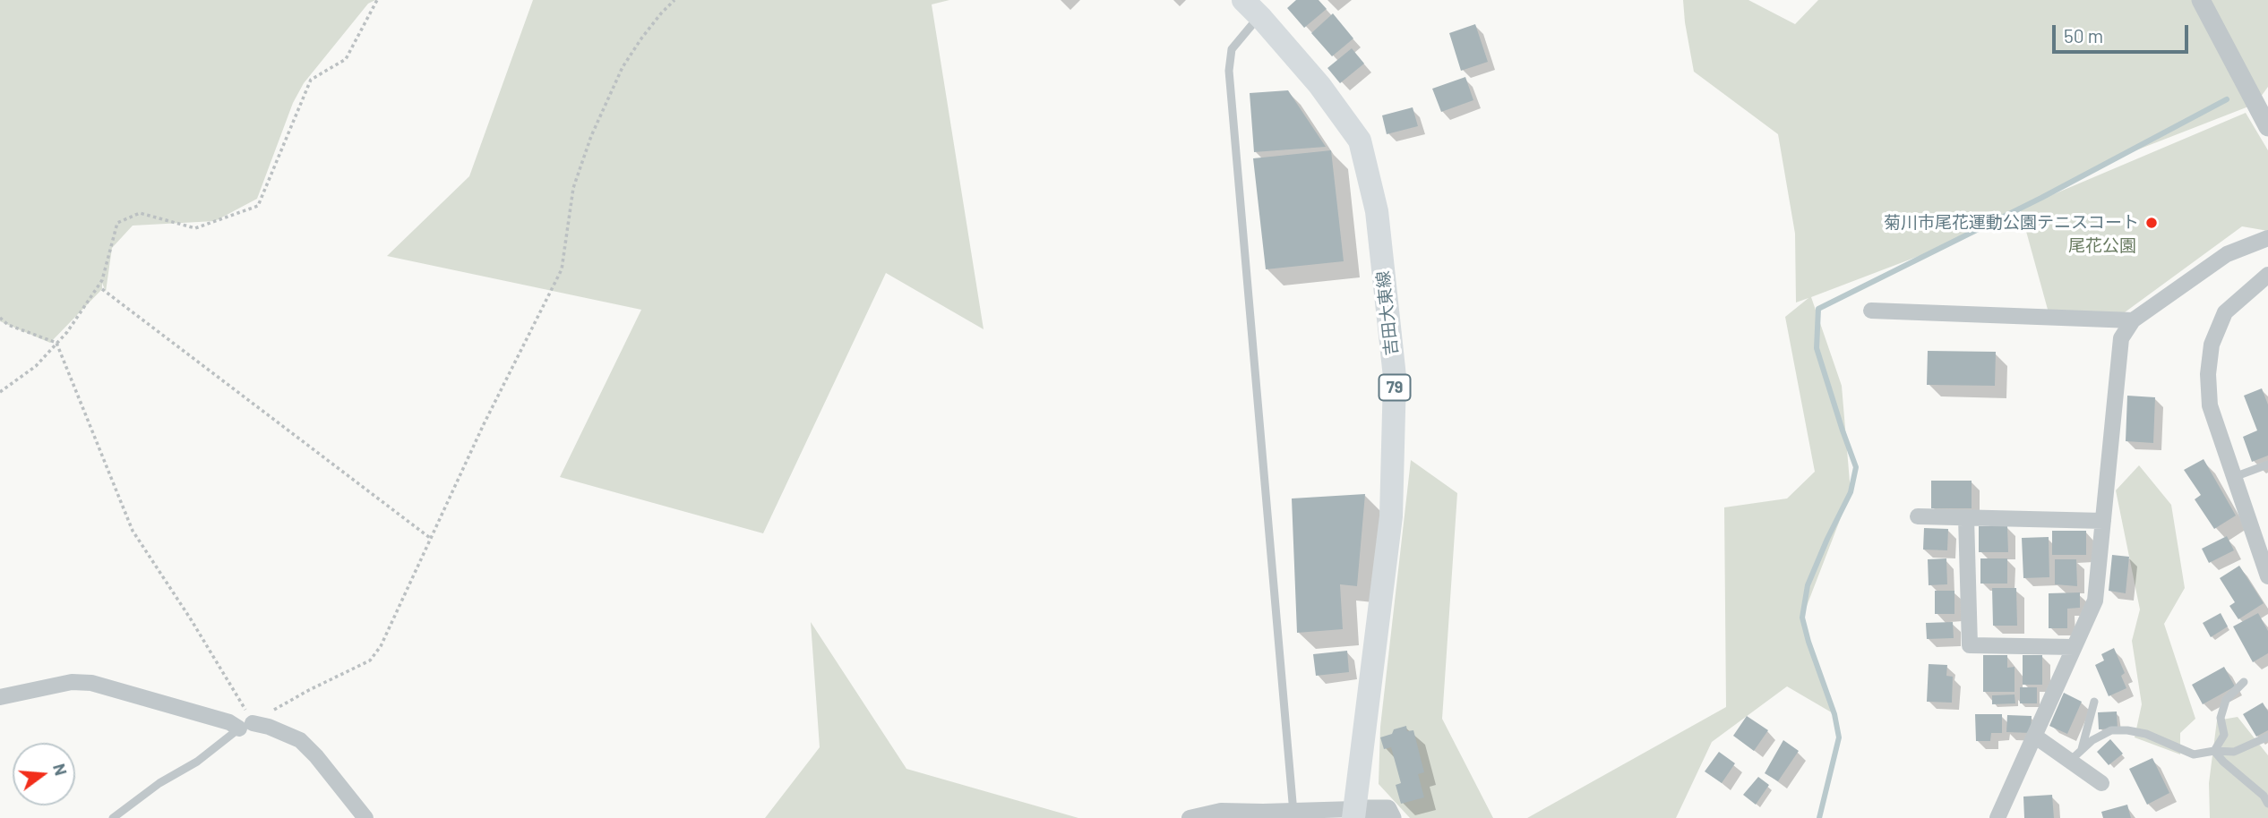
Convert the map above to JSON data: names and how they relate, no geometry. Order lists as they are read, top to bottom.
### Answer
{
  "streets": {
    "main road": ["吉田大東線", "79"]
  },
  "parks": ["尾花公園"],
  "places": ["菊川市尾花運動公園テニスコート"],
  "scale_bar": "50 m",
  "north": "right"
}
